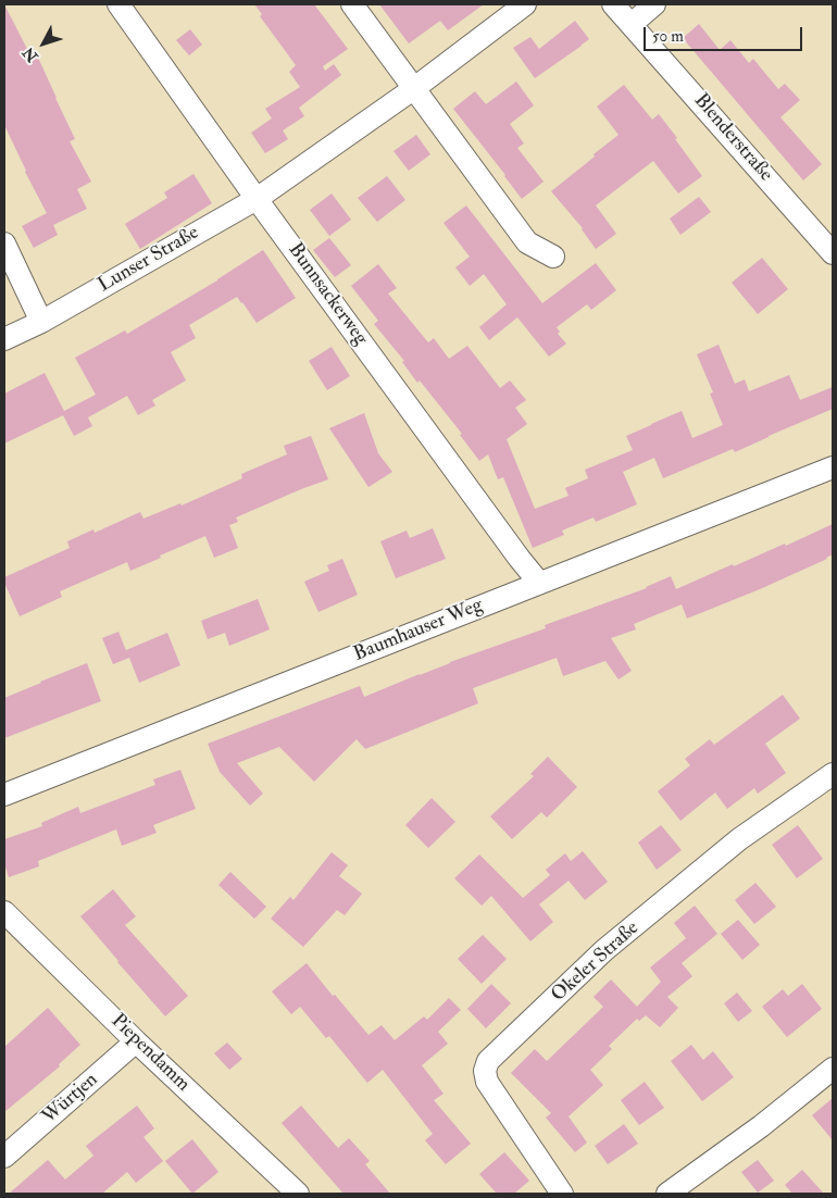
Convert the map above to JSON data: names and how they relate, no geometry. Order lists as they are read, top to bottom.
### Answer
{
  "streets": {
    "street": [
      "Blenderstraße",
      "Lunser Straße",
      "Bunnsackerweg",
      "Baumhauser Weg",
      "Okeler Straße",
      "Piependamm",
      "Würtjen"
    ]
  },
  "crossings": [
    ["Lunser Straße", "Bunnsackerweg"],
    ["Bunnsackerweg", "Baumhauser Weg"],
    ["Piependamm", "Würtjen"]
  ],
  "scale_bar": "50 m",
  "north": "bottom left"
}
